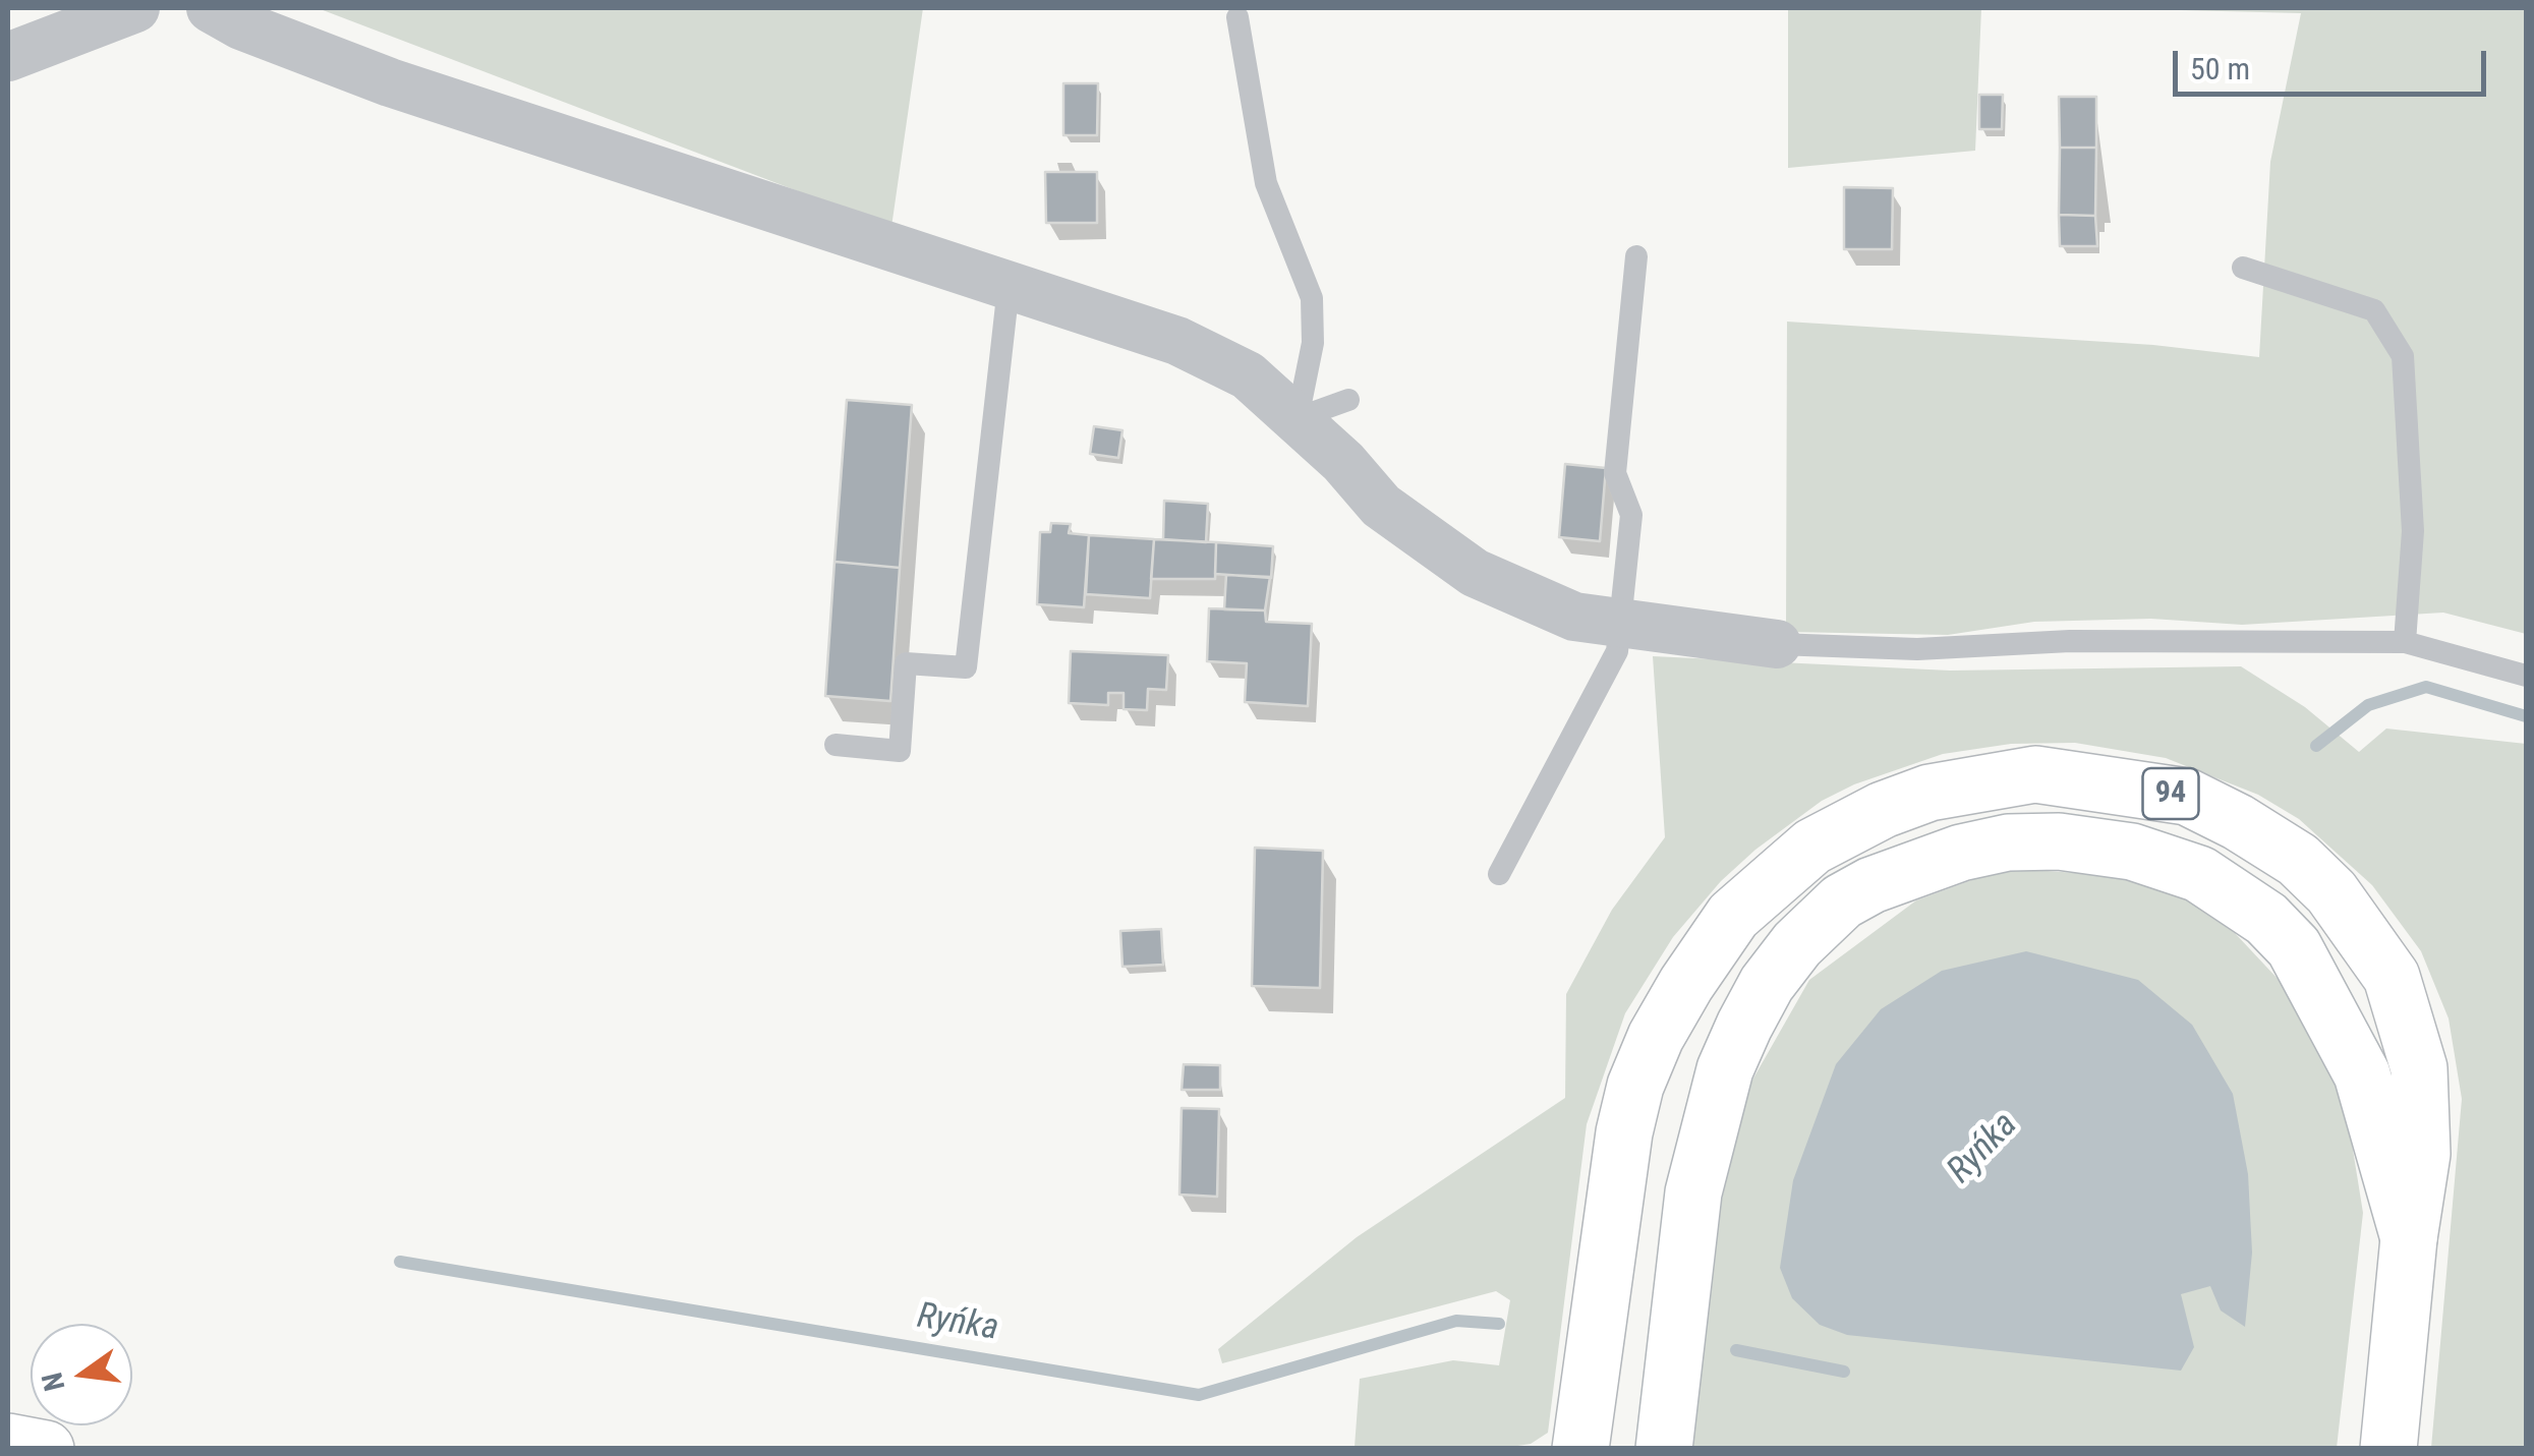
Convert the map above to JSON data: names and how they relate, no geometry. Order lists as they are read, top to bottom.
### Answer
{
  "streets": {
    "main road": ["94"]
  },
  "water": ["Ryńka"],
  "scale_bar": "50 m",
  "north": "left"
}
